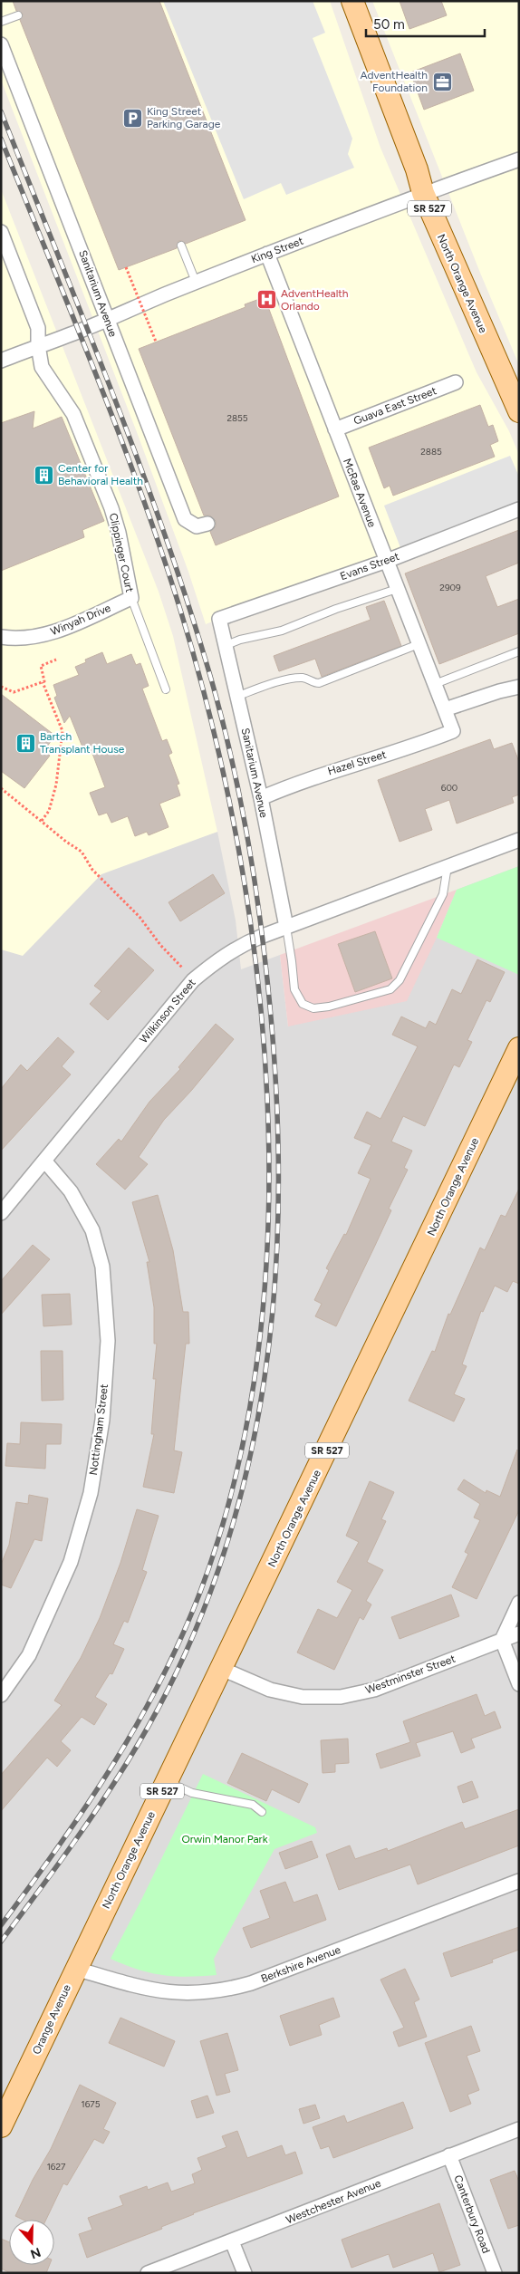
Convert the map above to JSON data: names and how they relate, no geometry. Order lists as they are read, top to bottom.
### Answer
{
  "streets": {
    "main road": ["SR 527", "North Orange Avenue", "Orange Avenue"],
    "street": [
      "King Street",
      "Sanitarium Avenue",
      "Guava East Street",
      "McRae Avenue",
      "Clippinger Court",
      "Evans Street",
      "Winyah Drive",
      "Hazel Street",
      "Wilkinson Street",
      "Nottingham Street",
      "Westminster Street",
      "Berkshire Avenue",
      "Westchester Avenue",
      "Canterbury Road"
    ]
  },
  "crossings": [
    ["King Street", "North Orange Avenue"],
    ["King Street", "Sanitarium Avenue"],
    ["King Street", "McRae Avenue"],
    ["King Street", "Clippinger Court"],
    ["North Orange Avenue", "Westminster Street"],
    ["North Orange Avenue", "Orange Avenue"],
    ["Sanitarium Avenue", "Evans Street"],
    ["Sanitarium Avenue", "Hazel Street"],
    ["Sanitarium Avenue", "Wilkinson Street"],
    ["Guava East Street", "McRae Avenue"],
    ["McRae Avenue", "Evans Street"],
    ["McRae Avenue", "Hazel Street"],
    ["Clippinger Court", "Winyah Drive"],
    ["Wilkinson Street", "Nottingham Street"],
    ["Berkshire Avenue", "Orange Avenue"],
    ["Westchester Avenue", "Canterbury Road"]
  ],
  "parks": ["Orwin Manor Park"],
  "places": {
    "office": ["AdventHealth Foundation"],
    "parking": ["King Street Parking Garage"],
    "hospital": ["AdventHealth Orlando"],
    "building": ["Center for Behavioral Health", "Bartch Transplant House"]
  },
  "house_numbers": [
    "2855",
    "2885",
    "2909",
    "600",
    "1675",
    "1627"
  ],
  "scale_bar": "50 m",
  "north": "bottom"
}
